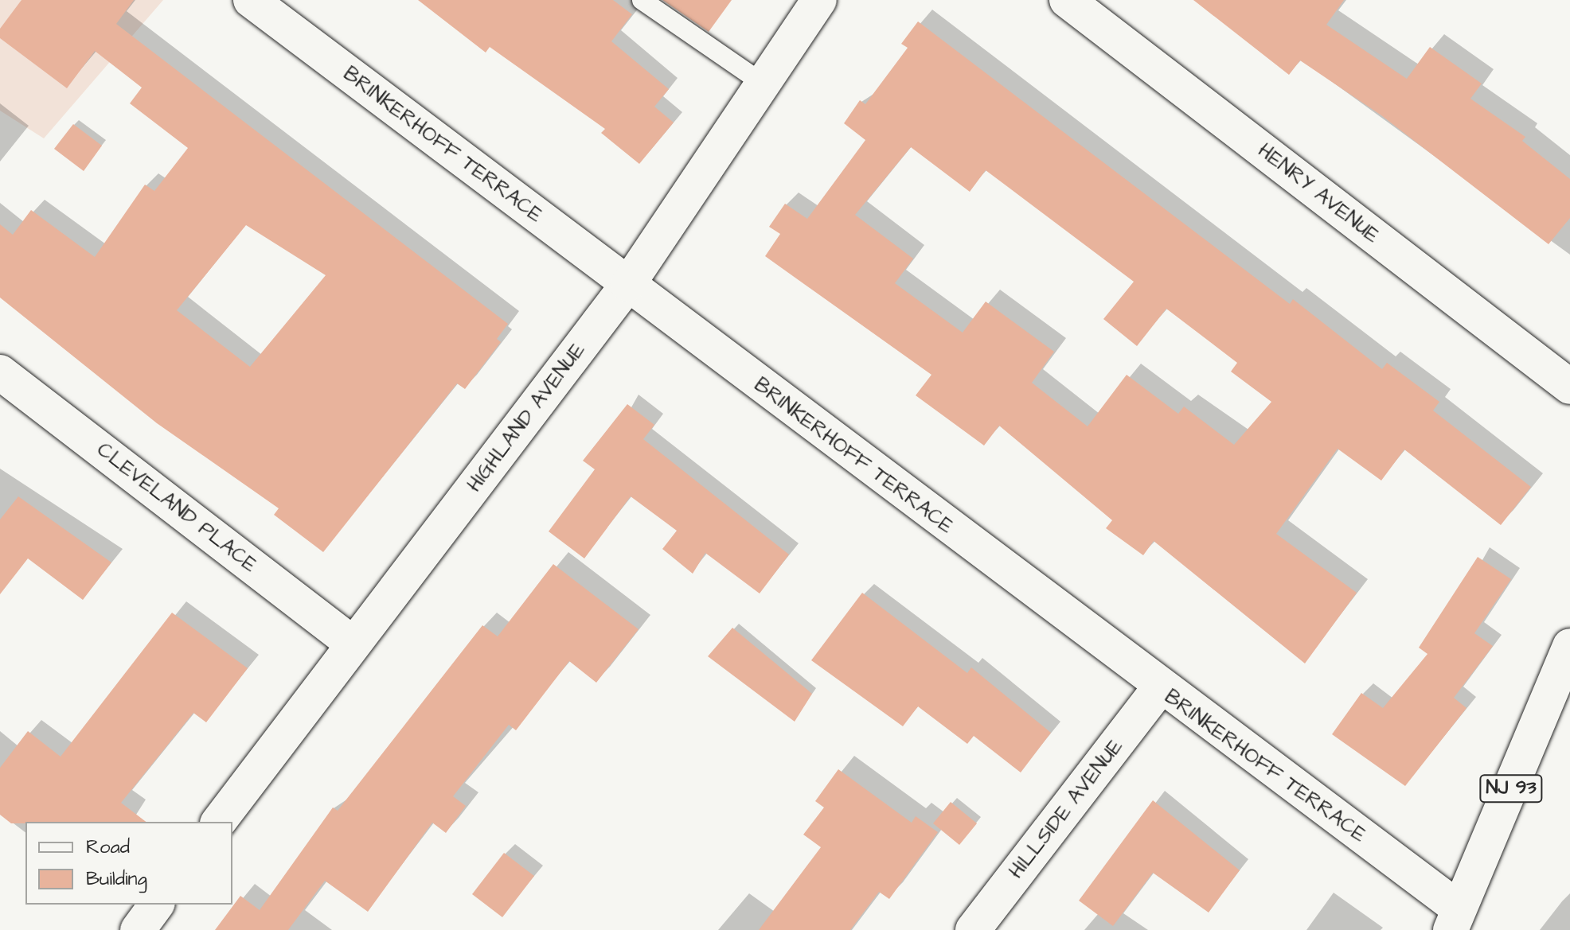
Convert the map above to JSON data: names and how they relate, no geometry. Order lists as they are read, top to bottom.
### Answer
{
  "streets": {
    "street": [
      "BRINKERHOFF TERRACE",
      "HENRY AVENUE",
      "HIGHLAND AVENUE",
      "CLEVELAND PLACE",
      "NJ 93",
      "HILLSIDE AVENUE"
    ]
  },
  "crossings": [
    ["BRINKERHOFF TERRACE", "HIGHLAND AVENUE"],
    ["BRINKERHOFF TERRACE", "NJ 93"],
    ["BRINKERHOFF TERRACE", "HILLSIDE AVENUE"],
    ["HIGHLAND AVENUE", "CLEVELAND PLACE"]
  ],
  "legend": ["Road", "Building"]
}
